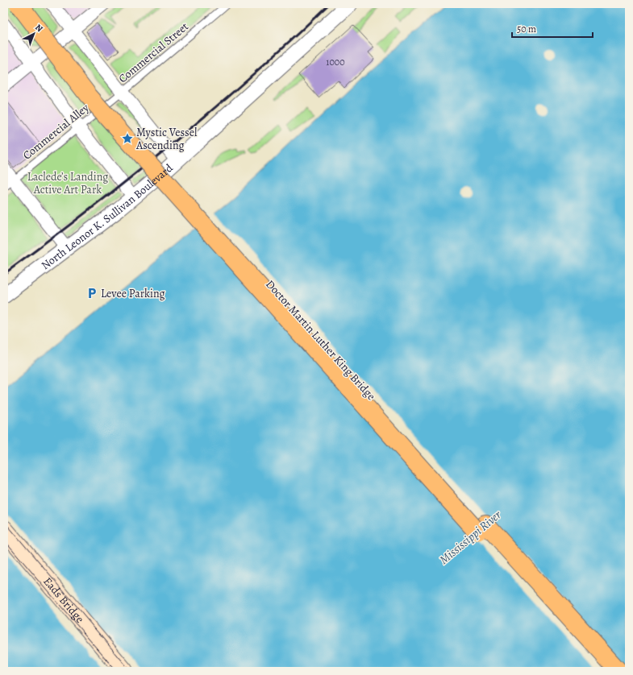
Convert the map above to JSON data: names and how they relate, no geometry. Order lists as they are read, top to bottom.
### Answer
{
  "streets": {
    "main road": ["Doctor Martin Luther King Bridge", "Eads Bridge"],
    "street": ["North Leonor K. Sullivan Boulevard"],
    "lane": ["Commercial Street", "Commercial Alley"]
  },
  "crossings": [
    ["Commercial Street", "Commercial Alley"]
  ],
  "water": ["Mississippi River"],
  "parks": ["Laclede’s Landing Active Art Park"],
  "places": {
    "place": ["Mystic Vessel Ascending"],
    "parking": ["Levee Parking"]
  },
  "house_numbers": ["1000"],
  "scale_bar": "50 m",
  "north": "top right"
}
